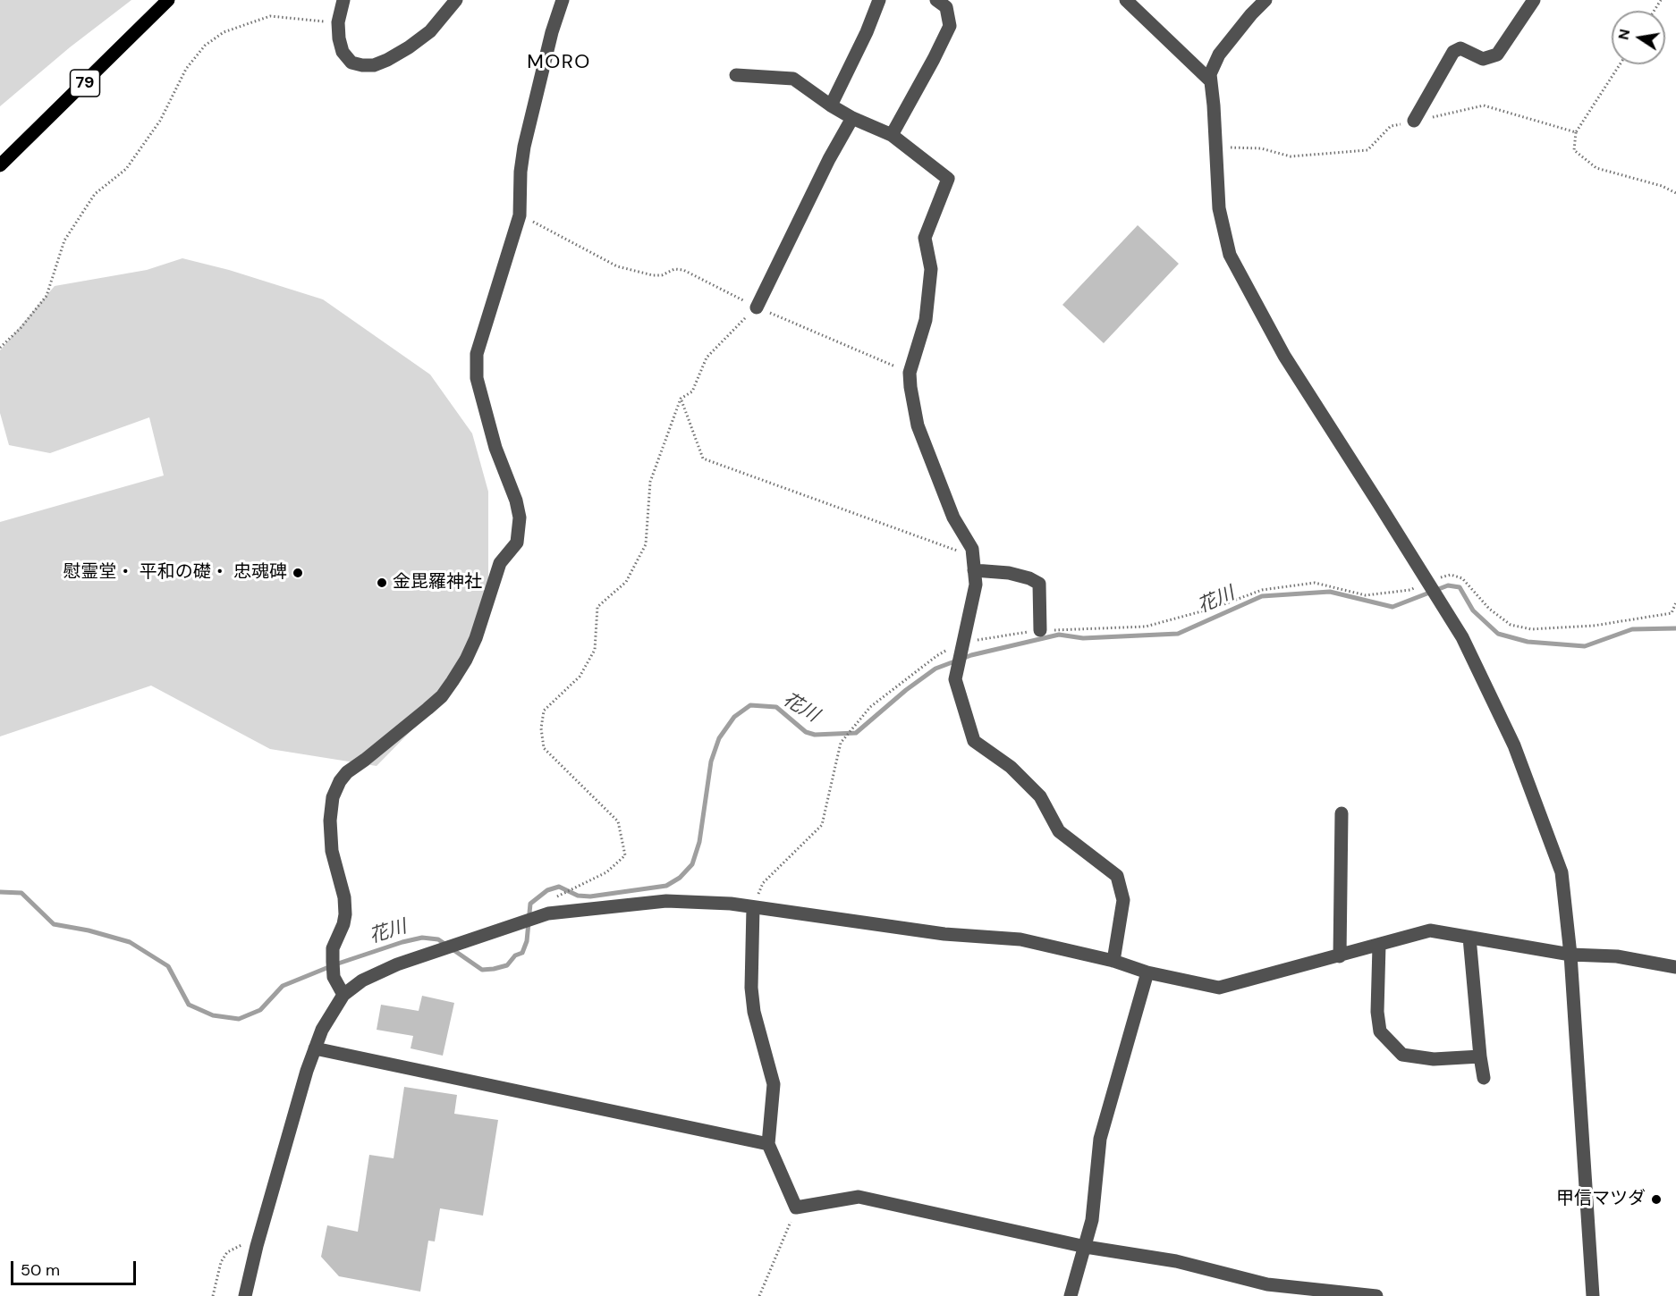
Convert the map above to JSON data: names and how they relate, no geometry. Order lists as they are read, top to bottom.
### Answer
{
  "streets": {
    "main road": ["79"]
  },
  "districts": ["MORO"],
  "water": ["花川"],
  "places": ["慰霊堂・ 平和の礎・ 忠魂碑", "金毘羅神社", "甲信マツダ"],
  "scale_bar": "50 m",
  "north": "left"
}
